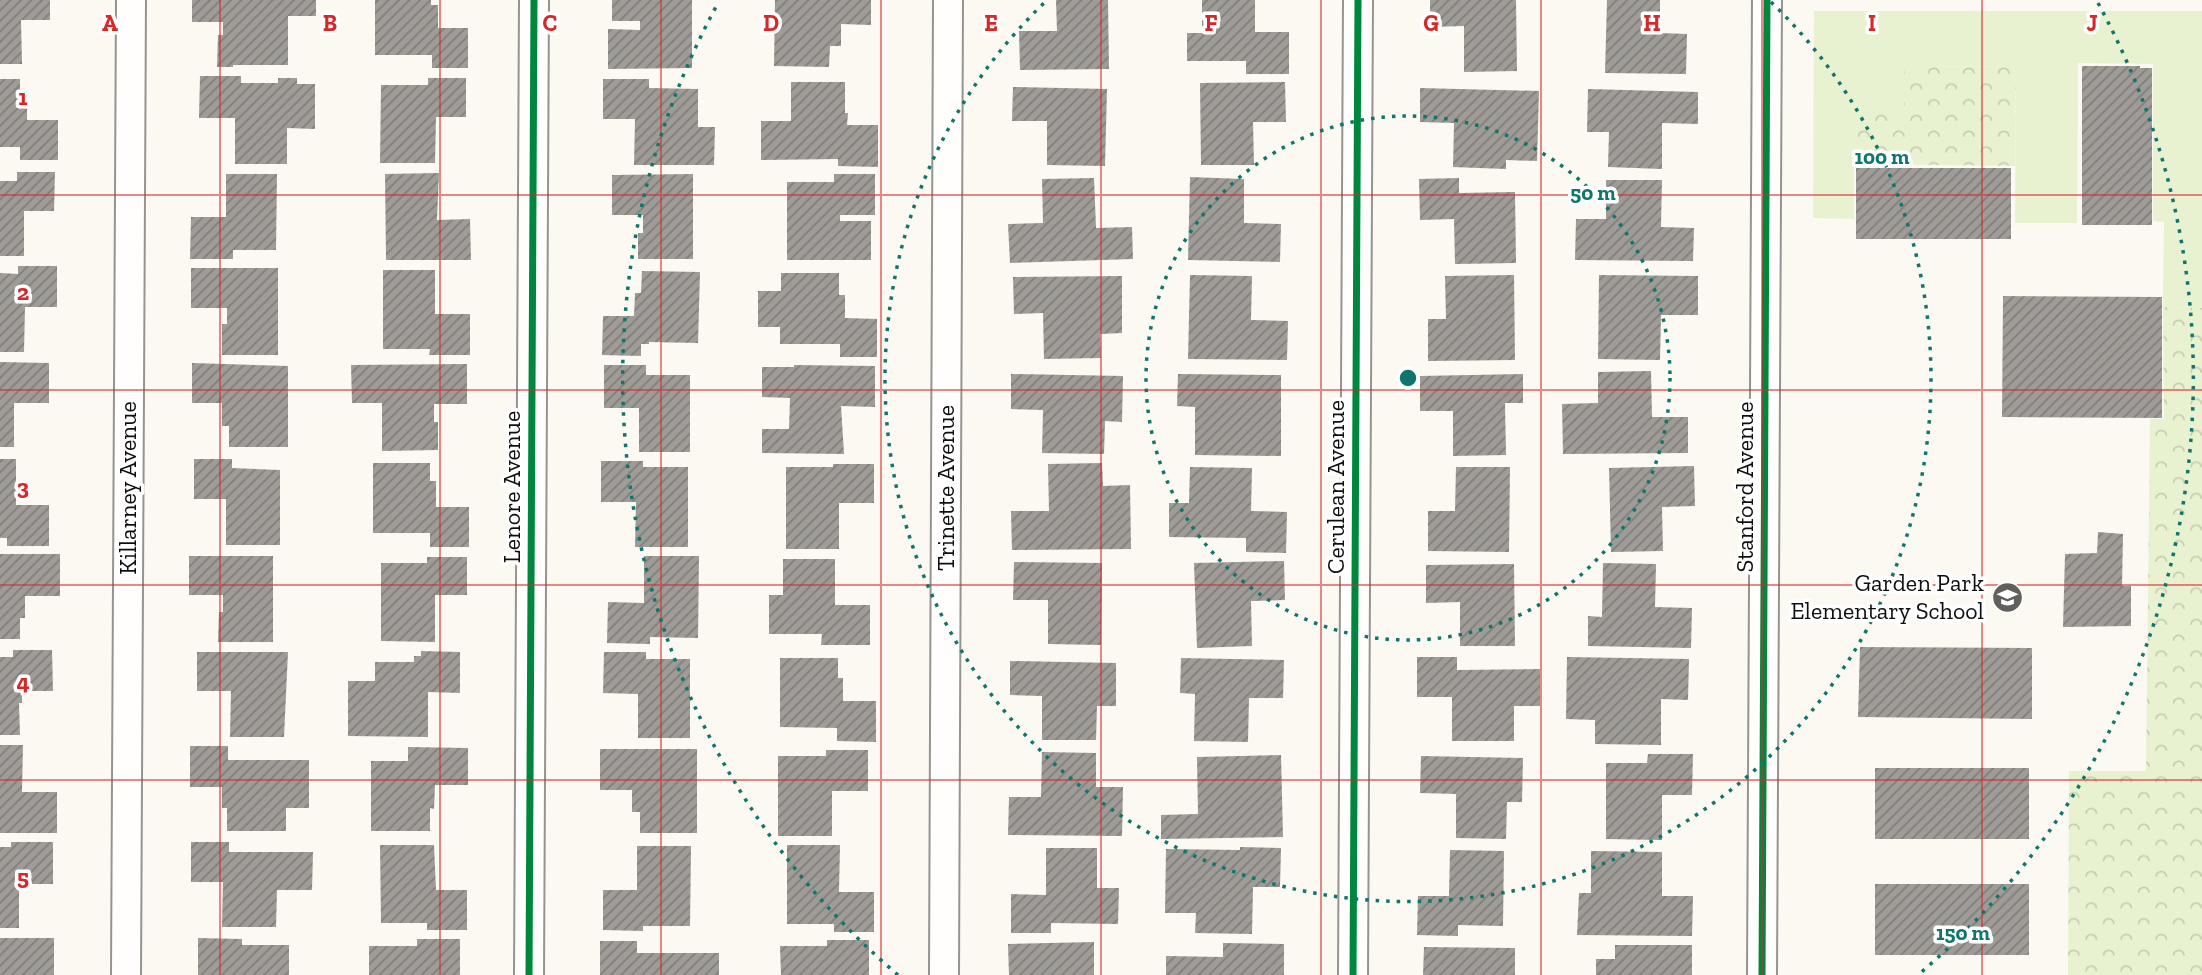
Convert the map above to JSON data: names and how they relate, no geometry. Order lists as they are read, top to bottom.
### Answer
{
  "streets": {
    "street": [
      "Lenore Avenue",
      "Cerulean Avenue",
      "Stanford Avenue",
      "Killarney Avenue",
      "Trinette Avenue"
    ]
  },
  "places": {
    "school or university": ["Garden Park Elementary School"]
  },
  "grid": {
    "columns": [
      "A",
      "B",
      "C",
      "D",
      "E",
      "F",
      "G",
      "H",
      "I",
      "J"
    ],
    "rows": [
      "1",
      "2",
      "3",
      "4",
      "5"
    ]
  },
  "rings": ["100 m", "50 m", "150 m"]
}
